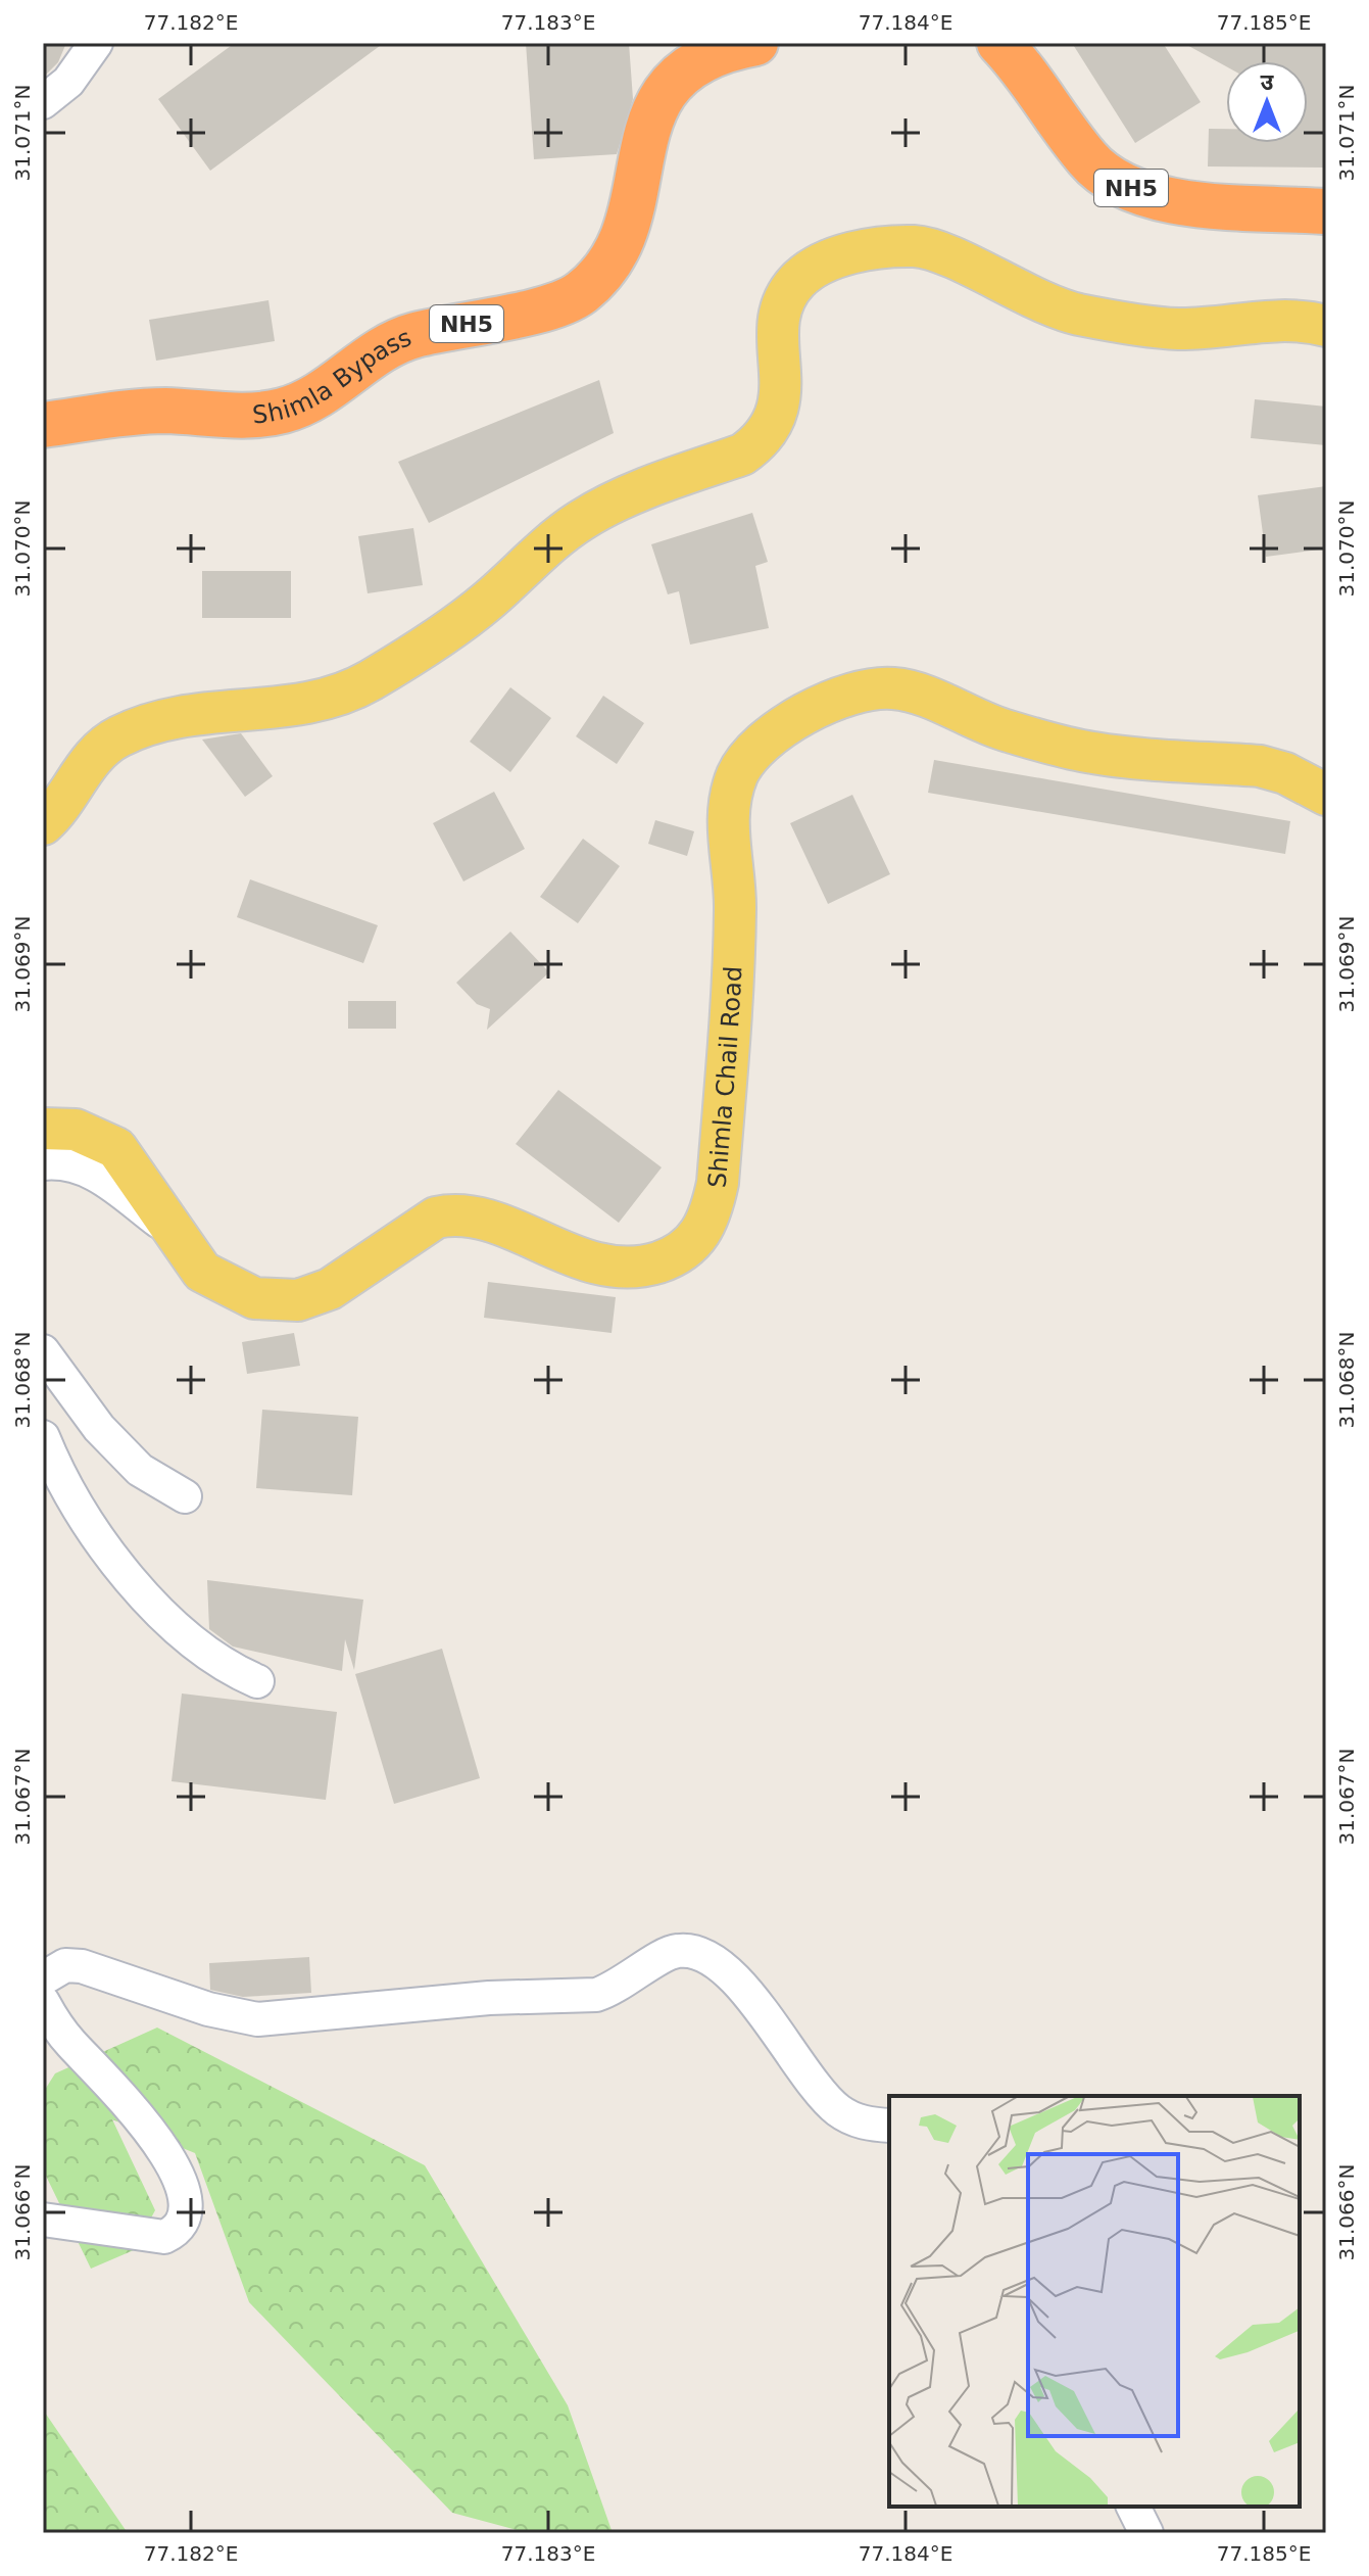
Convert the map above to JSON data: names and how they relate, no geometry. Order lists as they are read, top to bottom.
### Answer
{
  "streets": {
    "highway": ["NH5", "Shimla Bypass"],
    "main road": ["Shimla Chail Road"]
  },
  "north": "top",
  "coordinates": [
    "77.182°E",
    "77.183°E",
    "77.184°E",
    "77.185°E",
    "31.071°N",
    "31.070°N",
    "31.069°N",
    "31.068°N",
    "31.067°N",
    "31.066°N"
  ]
}
